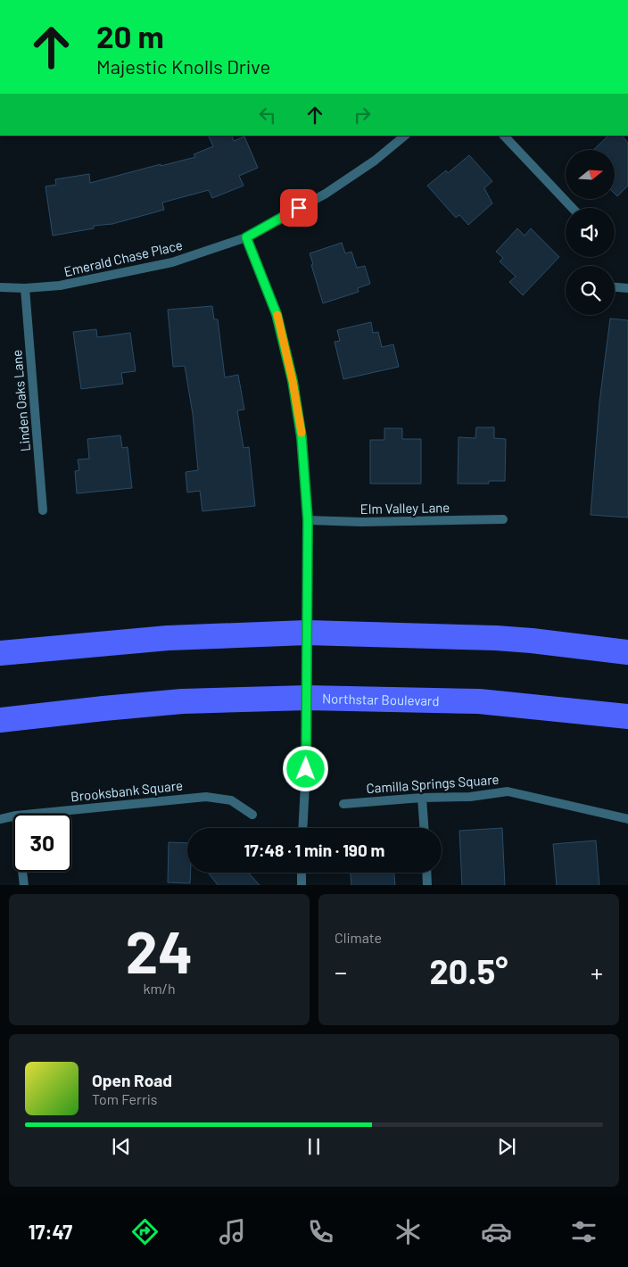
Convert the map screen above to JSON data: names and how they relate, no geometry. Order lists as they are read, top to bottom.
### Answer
{
  "streets": {
    "main road": ["Northstar Boulevard"],
    "street": [
      "Emerald Chase Place",
      "Linden Oaks Lane",
      "Elm Valley Lane",
      "Camilla Springs Square",
      "Brooksbank Square"
    ]
  },
  "crossings": [
    ["Emerald Chase Place", "Linden Oaks Lane"]
  ],
  "north": "right",
  "page": {
    "turn": ["20 m", "Majestic Knolls Drive"],
    "limit": "30",
    "trip": "17:48 · 1 min · 190 m",
    "tile": [
      ["24", "km/h"],
      "Climate"
    ],
    "heat": ["−", "20.5°", "+"],
    "song": ["Open Road", "Tom Ferris"],
    "tabs": "17:47"
  }
}
